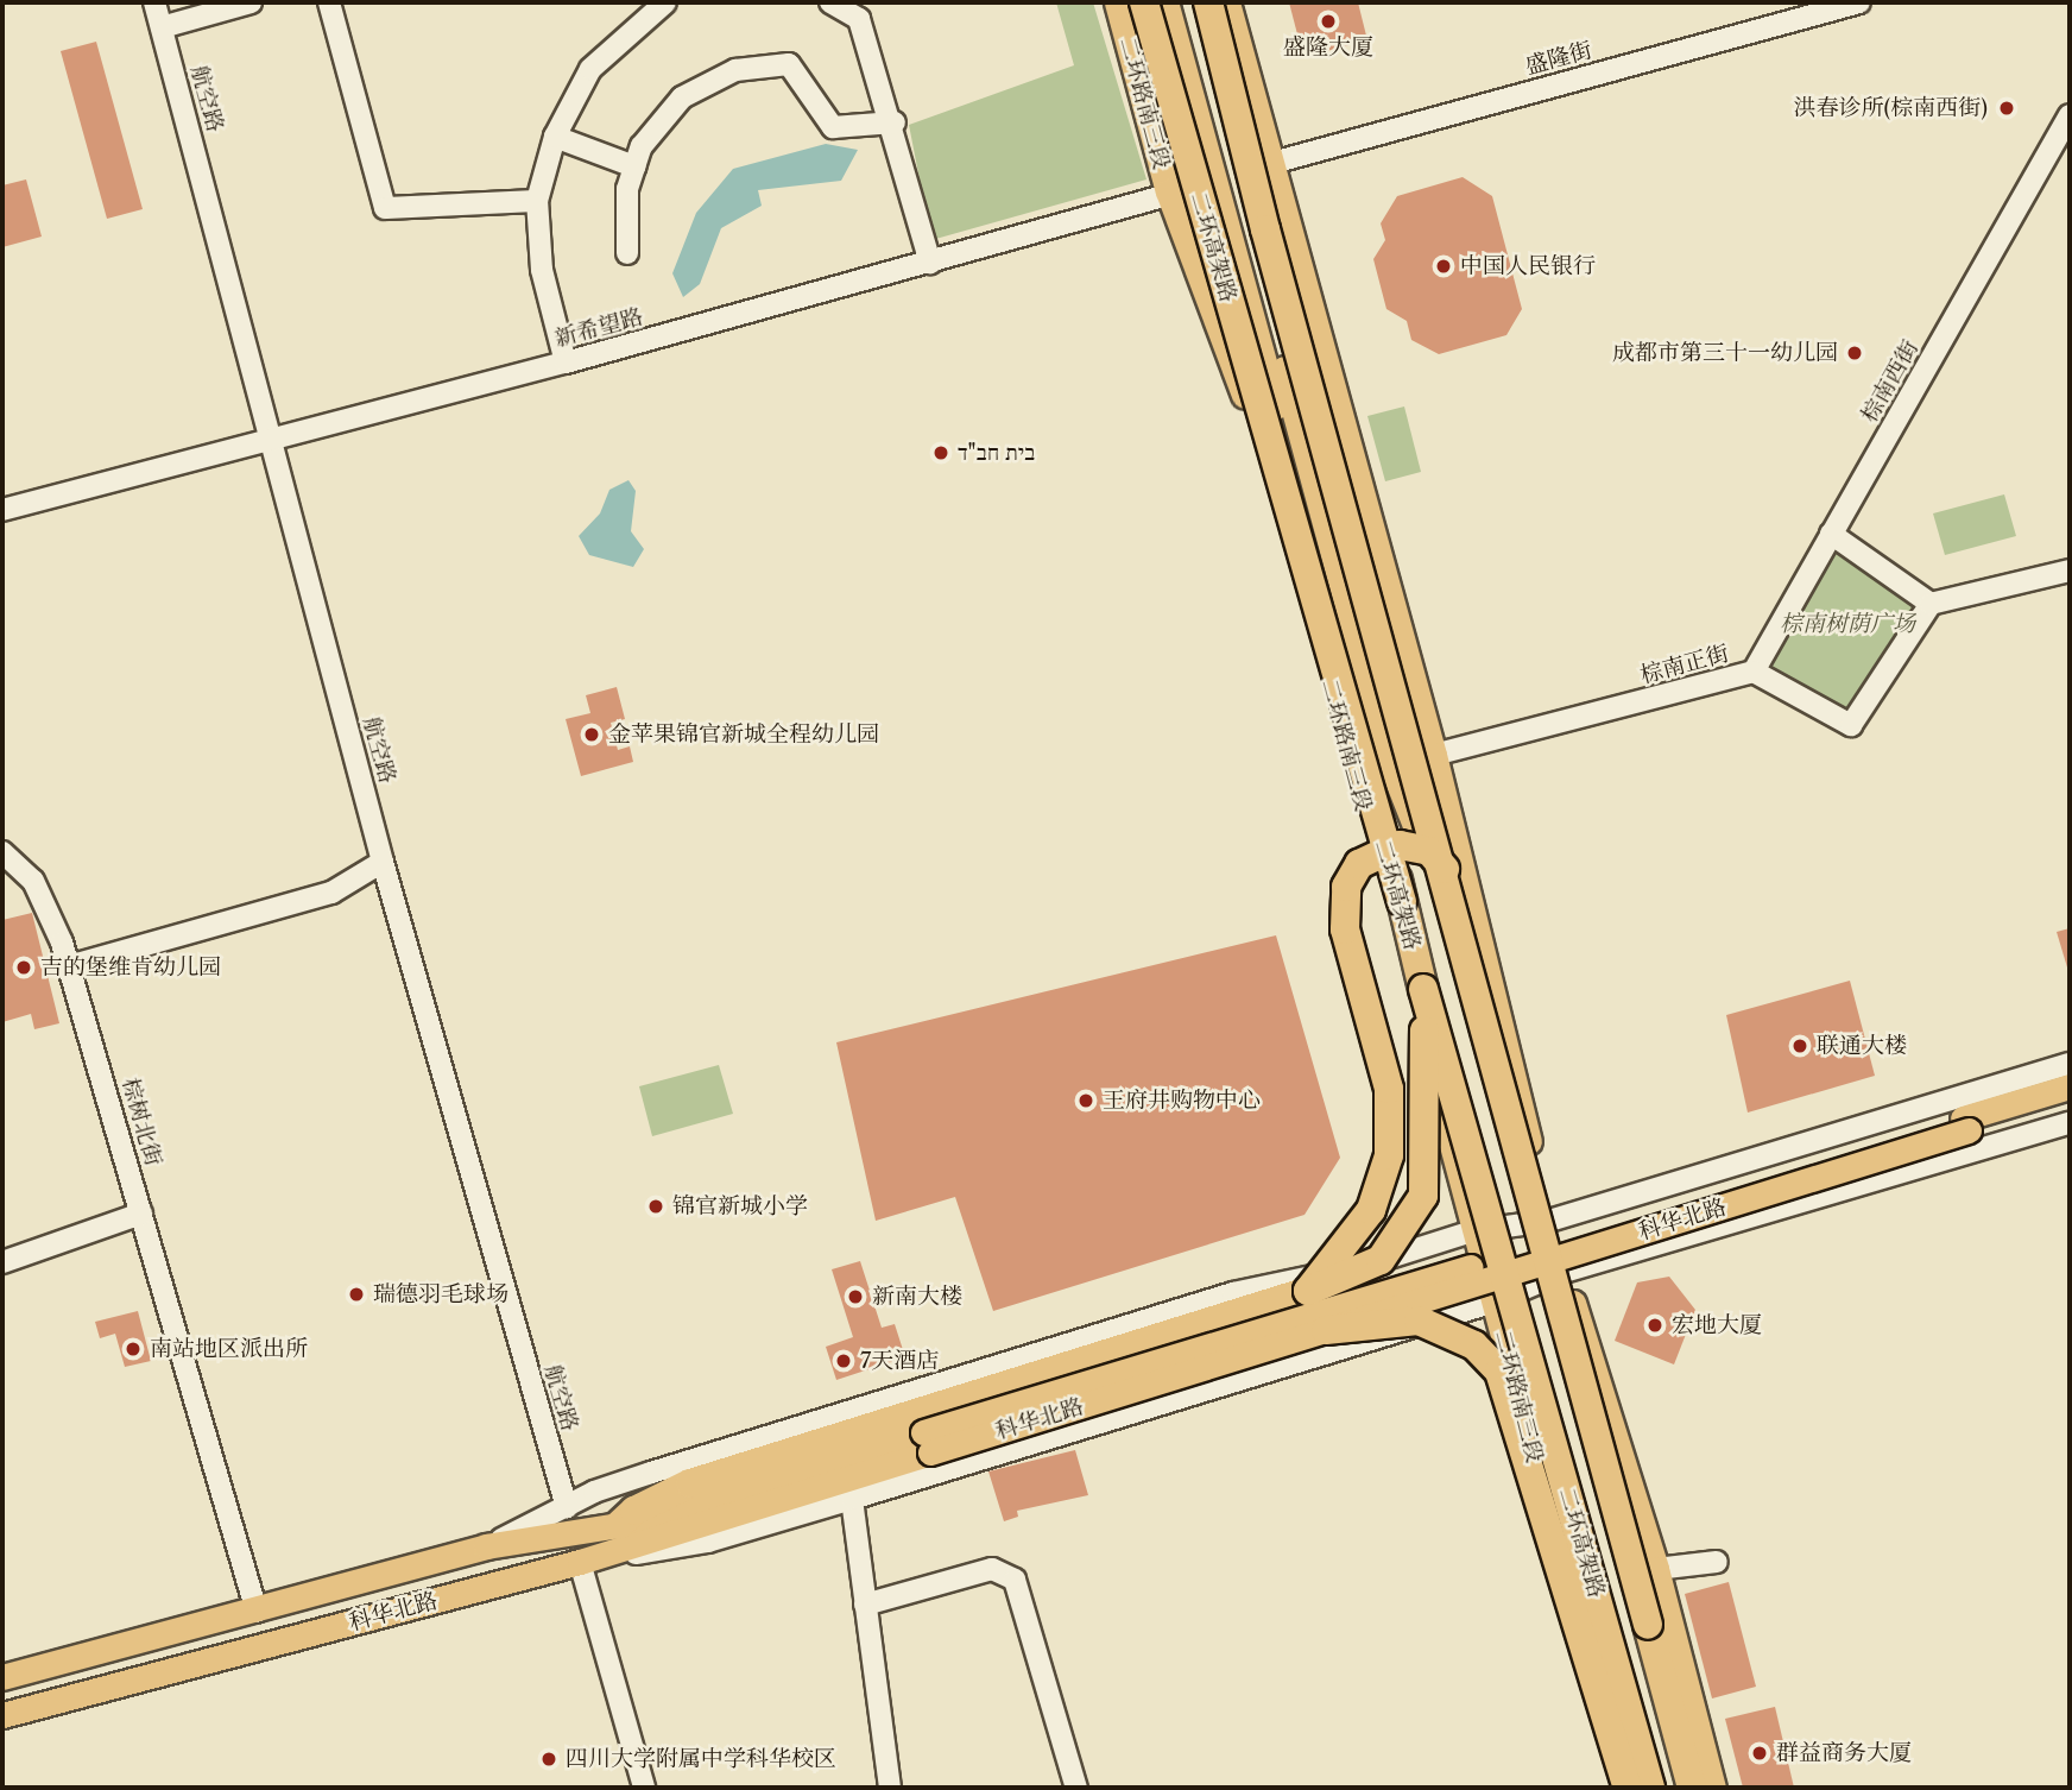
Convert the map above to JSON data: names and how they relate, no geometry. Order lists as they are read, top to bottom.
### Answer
{
  "streets": {
    "highway": ["二环高架路"],
    "main road": ["二环路南三段", "科华北路"],
    "street": [
      "盛隆街",
      "航空路",
      "新希望路",
      "棕南西街",
      "棕南正街",
      "棕树北街"
    ]
  },
  "crossings": [
    ["航空路", "新希望路"],
    ["二环路南三段", "二环高架路"],
    ["二环路南三段", "新希望路"],
    ["棕南西街", "棕南正街"],
    ["棕树北街", "科华北路"]
  ],
  "parks": ["棕南树荫广场"],
  "places": [
    "盛隆大厦",
    "洪春诊所(棕南西街)",
    "中国人民银行",
    "成都市第三十一幼儿园",
    "בית חב\"ד",
    "金苹果锦官新城全程幼儿园",
    "吉的堡维肯幼儿园",
    "联通大楼",
    "王府井购物中心",
    "锦官新城小学",
    "瑞德羽毛球场",
    "新南大楼",
    "宏地大厦",
    "南站地区派出所",
    "7天酒店",
    "群益商务大厦",
    "四川大学附属中学科华校区"
  ]
}
